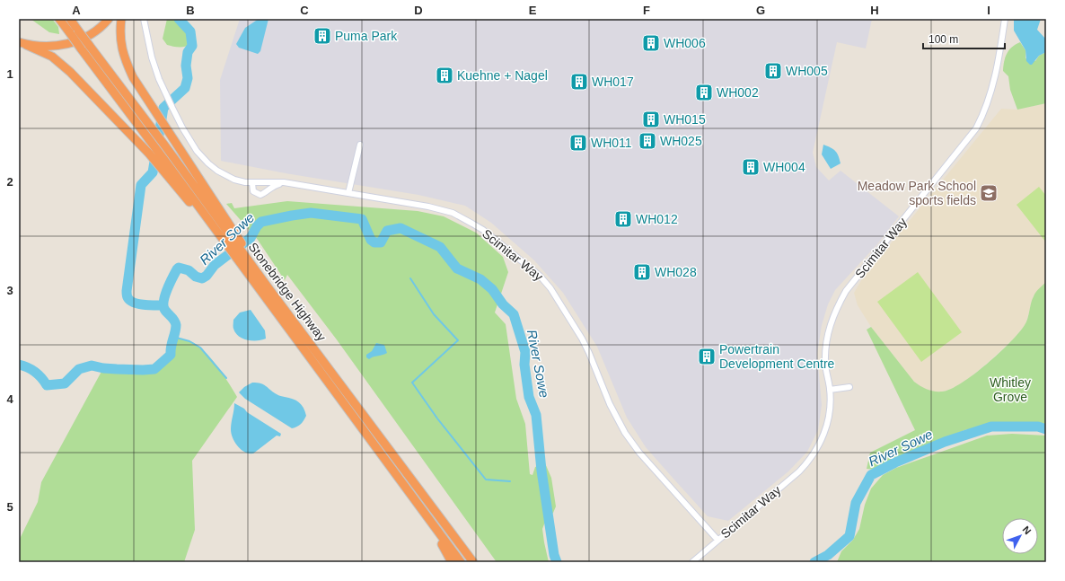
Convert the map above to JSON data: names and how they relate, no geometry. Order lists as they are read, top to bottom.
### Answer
{
  "streets": {
    "highway": ["Stonebridge Highway"],
    "street": ["Scimitar Way"]
  },
  "water": ["River Sowe"],
  "parks": ["Whitley Grove"],
  "places": {
    "building": [
      "Puma Park",
      "WH006",
      "WH005",
      "Kuehne + Nagel",
      "WH017",
      "WH002",
      "WH015",
      "WH025",
      "WH011",
      "WH004",
      "WH012",
      "WH028",
      "Powertrain Development Centre"
    ],
    "school or university": ["Meadow Park School sports fields"]
  },
  "scale_bar": "100 m",
  "north": "top right",
  "grid": {
    "columns": [
      "A",
      "B",
      "C",
      "D",
      "E",
      "F",
      "G",
      "H",
      "I"
    ],
    "rows": [
      "1",
      "2",
      "3",
      "4",
      "5"
    ]
  }
}
